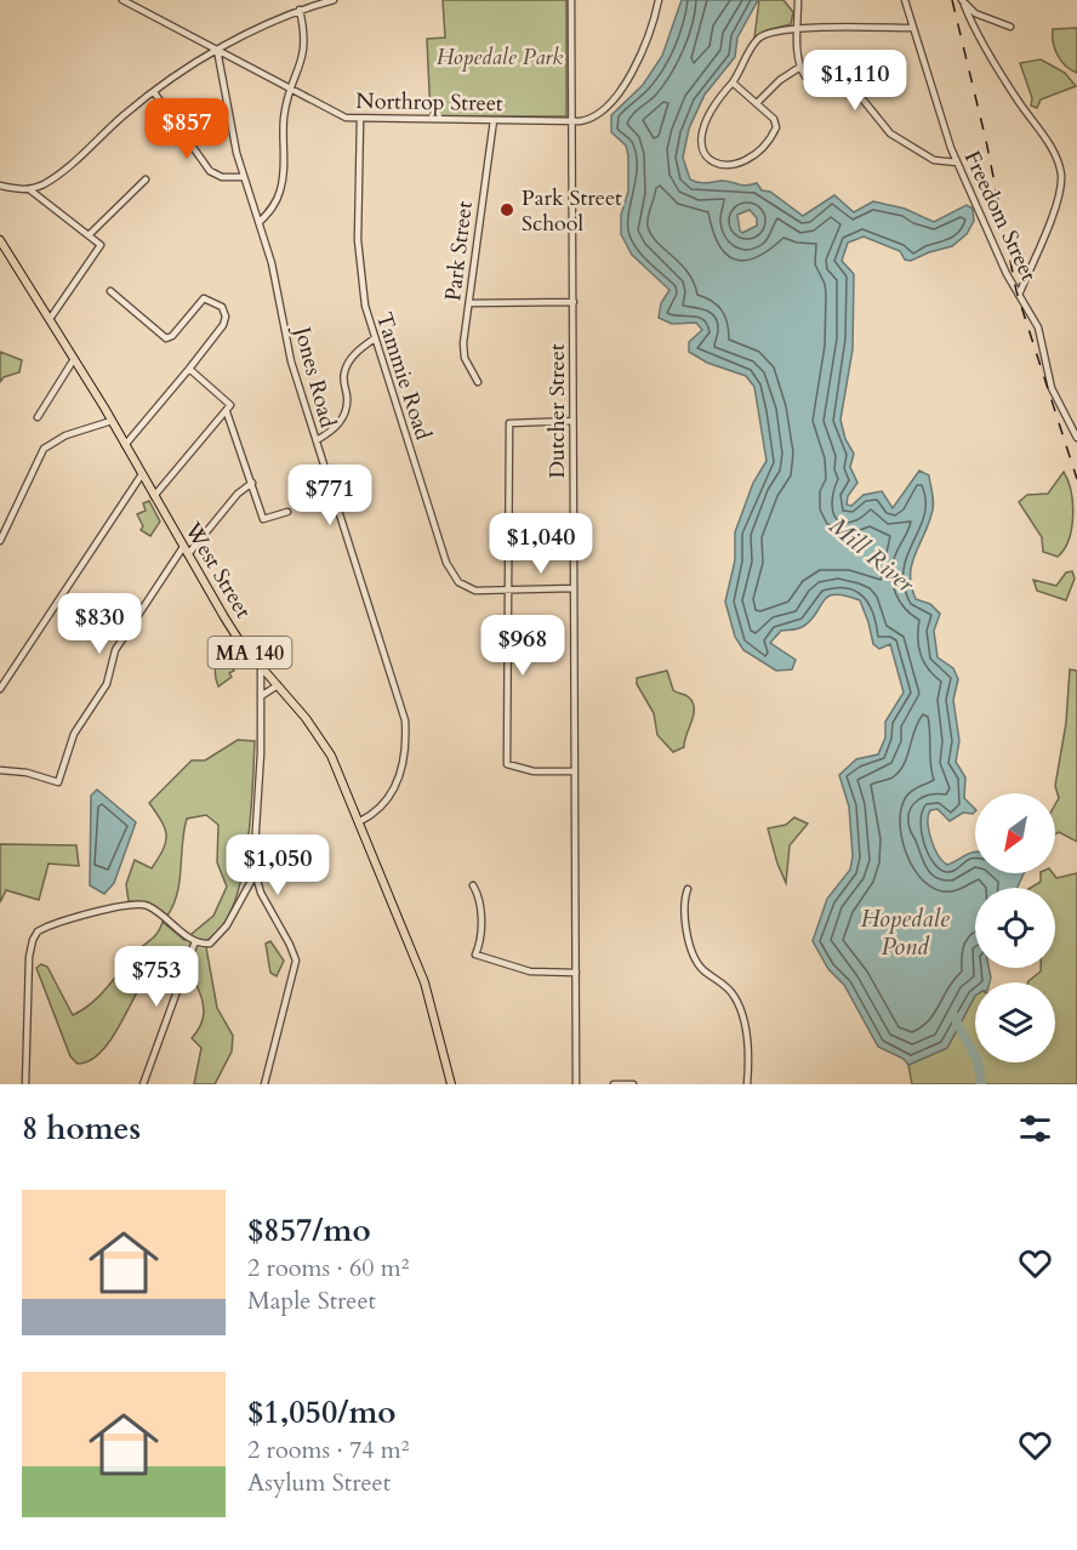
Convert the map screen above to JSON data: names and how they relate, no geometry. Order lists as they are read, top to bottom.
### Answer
{
  "streets": {
    "main road": ["West Street", "MA 140"],
    "street": [
      "Northrop Street",
      "Freedom Street",
      "Park Street",
      "Tammie Road",
      "Jones Road",
      "Dutcher Street"
    ]
  },
  "crossings": [
    ["Northrop Street", "Park Street"],
    ["Northrop Street", "Tammie Road"],
    ["Northrop Street", "Jones Road"],
    ["Northrop Street", "Dutcher Street"],
    ["Tammie Road", "Dutcher Street"],
    ["Jones Road", "West Street"]
  ],
  "water": ["Mill River", "Hopedale Pond"],
  "parks": ["Hopedale Park"],
  "places": ["Park Street School"],
  "north": "bottom left",
  "page": {
    "price": [
      "$1,110",
      "$857",
      "$771",
      "$1,040",
      "$830",
      "$968",
      "$1,050",
      "$753"
    ],
    "heading": "8 homes",
    "list": [
      {
        "name": "$857/mo",
        "note": "2 rooms · 60 m² · Maple Street"
      },
      {
        "name": "$1,050/mo",
        "note": "2 rooms · 74 m² · Asylum Street"
      }
    ]
  }
}
